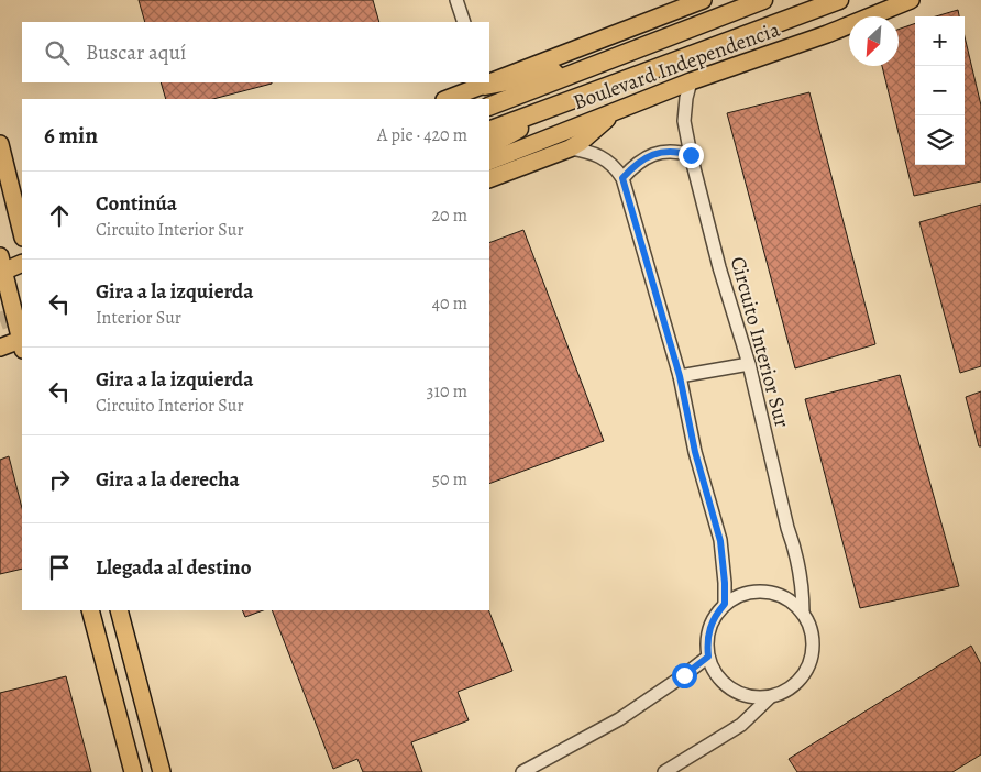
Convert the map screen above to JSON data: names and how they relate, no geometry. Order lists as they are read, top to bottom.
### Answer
{
  "streets": {
    "main road": ["Boulevard Independencia"],
    "street": ["Circuito Interior Sur"]
  },
  "crossings": [
    ["Boulevard Independencia", "Circuito Interior Sur"]
  ],
  "north": "bottom left",
  "page": {
    "map_buttons": ["+", "−"],
    "search": "Buscar aquí",
    "heading": ["6 min", "A pie · 420 m"],
    "list": [
      ["Continúa", "Circuito Interior Sur", "20 m"],
      ["Gira a la izquierda", "Interior Sur", "40 m"],
      ["Gira a la izquierda", "Circuito Interior Sur", "310 m"],
      ["Gira a la derecha", "50 m"],
      "Llegada al destino"
    ]
  }
}
